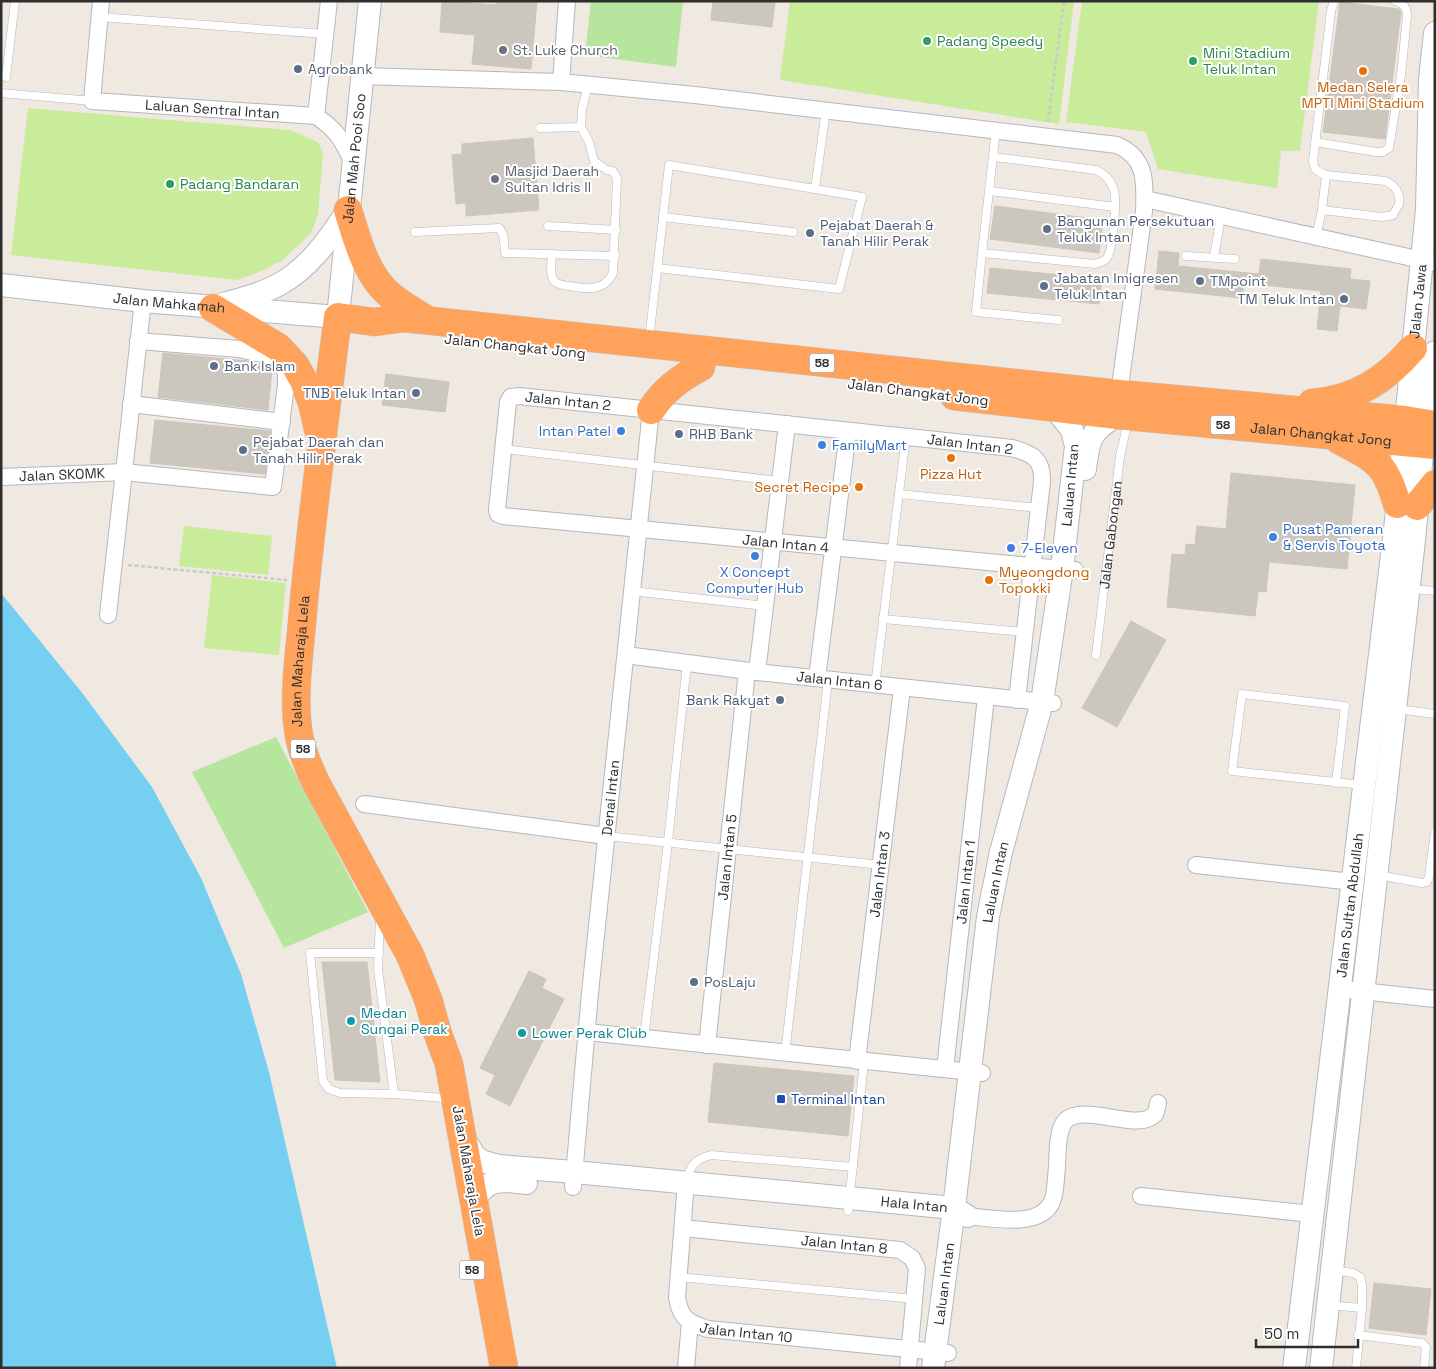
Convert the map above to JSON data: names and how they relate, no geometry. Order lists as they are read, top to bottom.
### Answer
{
  "streets": {
    "highway": ["Jalan Changkat Jong", "58", "Jalan Maharaja Lela"],
    "main road": [
      "Jalan Mah Pooi Soo",
      "Jalan Jawa",
      "Jalan Mahkamah",
      "Laluan Intan",
      "Jalan Sultan Abdullah",
      "Hala Intan"
    ],
    "street": [
      "Laluan Sentral Intan",
      "Jalan Intan 2",
      "Jalan SKOMK",
      "Jalan Intan 4",
      "Jalan Intan 6",
      "Denai Intan",
      "Jalan Intan 5",
      "Jalan Intan 3",
      "Jalan Intan 1",
      "Jalan Intan 8",
      "Jalan Intan 10"
    ],
    "lane": ["Jalan Gabongan"]
  },
  "crossings": [
    ["Jalan Mah Pooi Soo", "Jalan Mahkamah"],
    ["Jalan Mah Pooi Soo", "Jalan Changkat Jong"],
    ["Jalan Mah Pooi Soo", "Jalan Maharaja Lela"],
    ["Jalan Jawa", "Jalan Changkat Jong"],
    ["Jalan Jawa", "Jalan Sultan Abdullah"],
    ["Jalan Mahkamah", "Jalan Changkat Jong"],
    ["Jalan Mahkamah", "Jalan Maharaja Lela"],
    ["Jalan Changkat Jong", "Laluan Intan"],
    ["Jalan Changkat Jong", "Jalan Gabongan"],
    ["Jalan Changkat Jong", "Jalan Maharaja Lela"],
    ["Jalan Changkat Jong", "Jalan Sultan Abdullah"],
    ["Jalan Intan 2", "Jalan Intan 4"],
    ["Jalan Intan 2", "Jalan Intan 6"],
    ["Jalan Intan 2", "Denai Intan"],
    ["Jalan Intan 2", "Jalan Intan 5"],
    ["Laluan Intan", "Jalan Gabongan"],
    ["Laluan Intan", "Jalan Intan 4"],
    ["Laluan Intan", "Jalan Intan 6"],
    ["Laluan Intan", "Hala Intan"],
    ["Laluan Intan", "Jalan Intan 10"],
    ["Jalan Intan 4", "Denai Intan"],
    ["Jalan Intan 4", "Jalan Intan 5"],
    ["Jalan Maharaja Lela", "Hala Intan"],
    ["Jalan Intan 6", "Denai Intan"],
    ["Jalan Intan 6", "Jalan Intan 5"],
    ["Jalan Intan 6", "Jalan Intan 3"],
    ["Jalan Intan 6", "Jalan Intan 1"],
    ["Denai Intan", "Hala Intan"],
    ["Hala Intan", "Jalan Intan 10"],
    ["Jalan Intan 8", "Jalan Intan 10"]
  ],
  "places": {
    "other": [
      "Padang Speedy",
      "St. Luke Church",
      "Mini Stadium Teluk Intan",
      "Agrobank",
      "Medan Selera MPTI Mini Stadium",
      "Masjid Daerah Sultan Idris II",
      "Padang Bandaran",
      "Bangunan Persekutuan Teluk Intan",
      "Pejabat Daerah & Tanah Hilir Perak",
      "TMpoint",
      "Jabatan Imigresen Teluk Intan",
      "TM Teluk Intan",
      "Bank Islam",
      "TNB Teluk Intan",
      "Intan Patel",
      "RHB Bank",
      "FamilyMart",
      "Pejabat Daerah dan Tanah Hilir Perak",
      "Pizza Hut",
      "Secret Recipe",
      "Pusat Pameran & Servis Toyota",
      "7-Eleven",
      "X Concept Computer Hub",
      "Myeongdong Topokki",
      "Bank Rakyat",
      "PosLaju",
      "Medan Sungai Perak",
      "Lower Perak Club"
    ],
    "transit": ["Terminal Intan"]
  },
  "scale_bar": "50 m"
}
